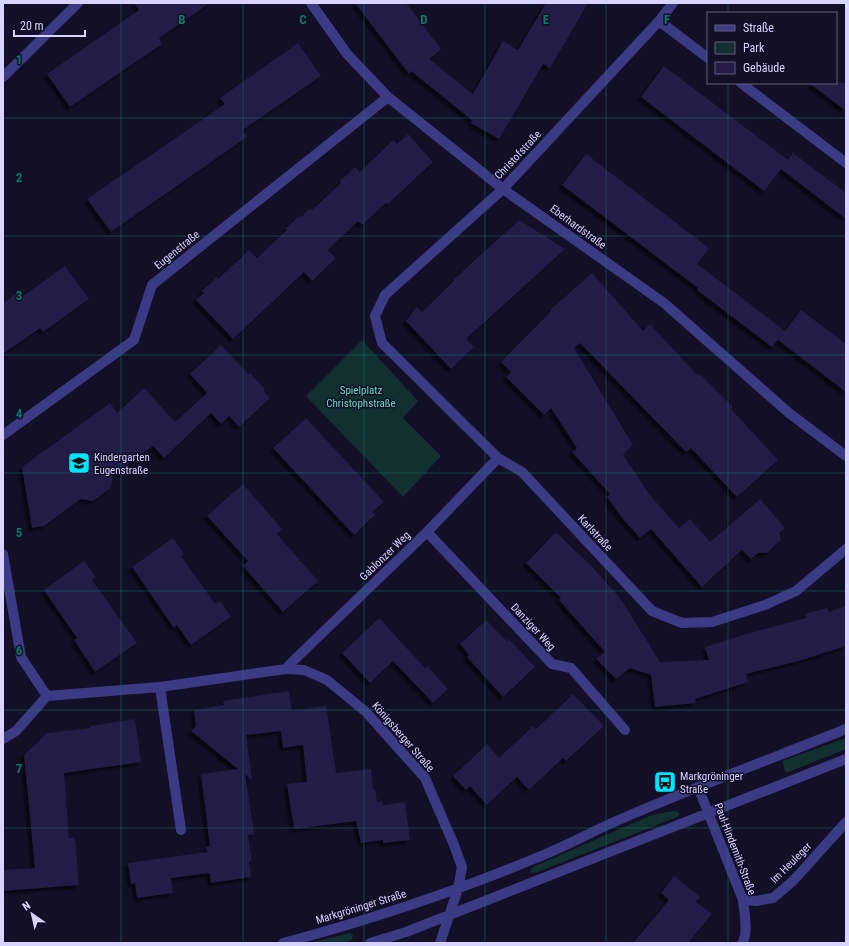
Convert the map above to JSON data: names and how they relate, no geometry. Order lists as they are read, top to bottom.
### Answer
{
  "streets": {
    "street": [
      "Christofstraße",
      "Eberhardstraße",
      "Eugenstraße",
      "Karlstraße",
      "Gablonzer Weg",
      "Danziger Weg",
      "Königsberger Straße",
      "Paul-Hindemith-Straße",
      "Im Heuleger",
      "Markgröninger Straße"
    ]
  },
  "crossings": [
    ["Christofstraße", "Eberhardstraße"],
    ["Christofstraße", "Karlstraße"],
    ["Eberhardstraße", "Eugenstraße"],
    ["Karlstraße", "Gablonzer Weg"],
    ["Gablonzer Weg", "Danziger Weg"],
    ["Gablonzer Weg", "Königsberger Straße"],
    ["Königsberger Straße", "Markgröninger Straße"],
    ["Paul-Hindemith-Straße", "Im Heuleger"],
    ["Paul-Hindemith-Straße", "Markgröninger Straße"]
  ],
  "parks": ["Spielplatz Christophstraße"],
  "places": {
    "school or university": ["Kindergarten Eugenstraße"],
    "bus stop": ["Markgröninger Straße"]
  },
  "legend": ["Straße", "Park", "Gebäude"],
  "scale_bar": "20 m",
  "north": "top left",
  "grid": {
    "columns": [
      "B",
      "C",
      "D",
      "E",
      "F"
    ],
    "rows": [
      "1",
      "2",
      "3",
      "4",
      "5",
      "6",
      "7"
    ]
  }
}
